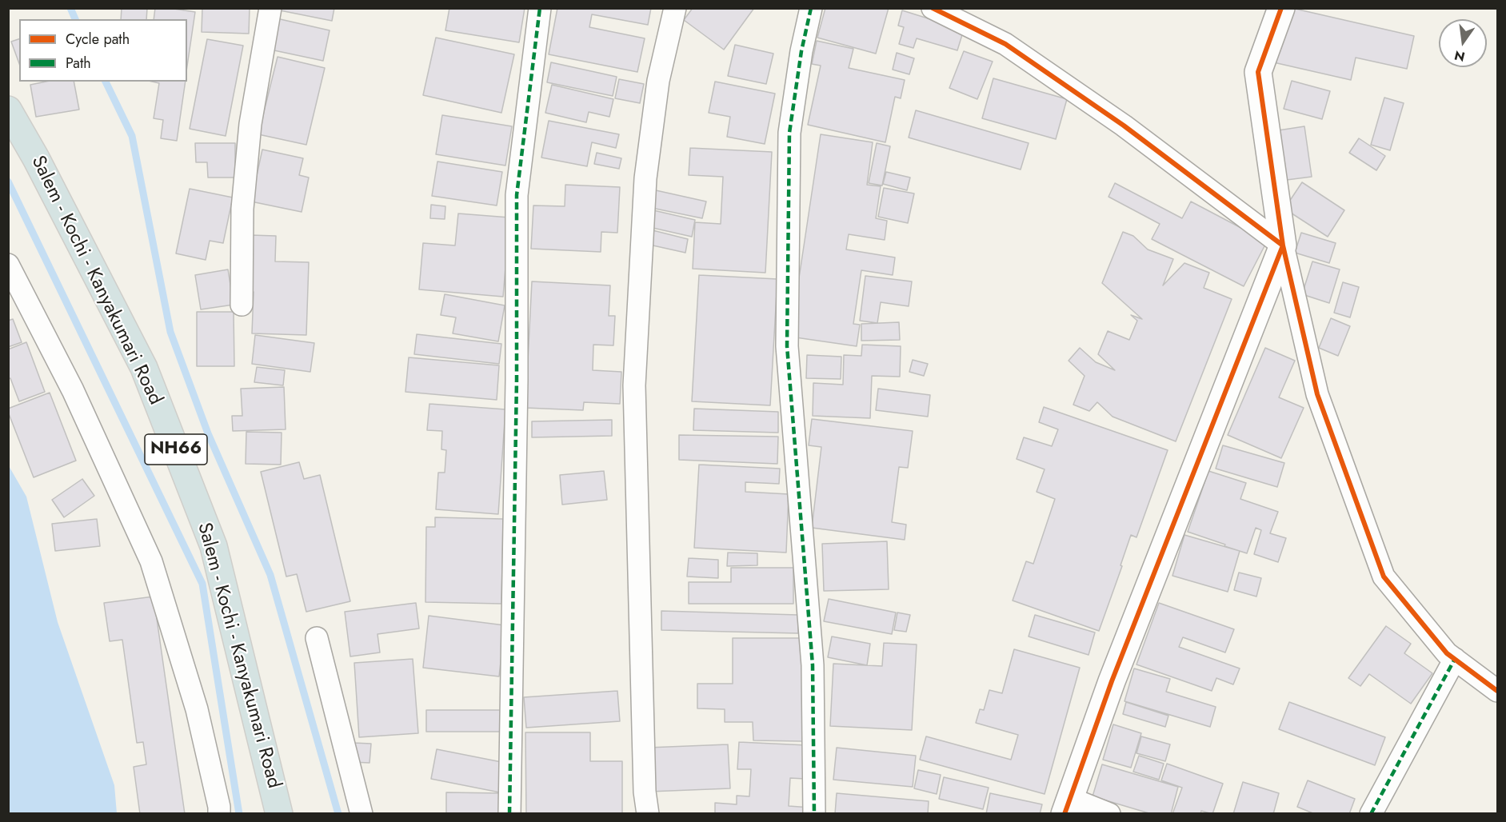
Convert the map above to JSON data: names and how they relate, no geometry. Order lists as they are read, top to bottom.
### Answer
{
  "streets": {
    "highway": ["Salem - Kochi - Kanyakumari Road", "NH66"]
  },
  "legend": ["Cycle path", "Path"],
  "north": "bottom"
}
